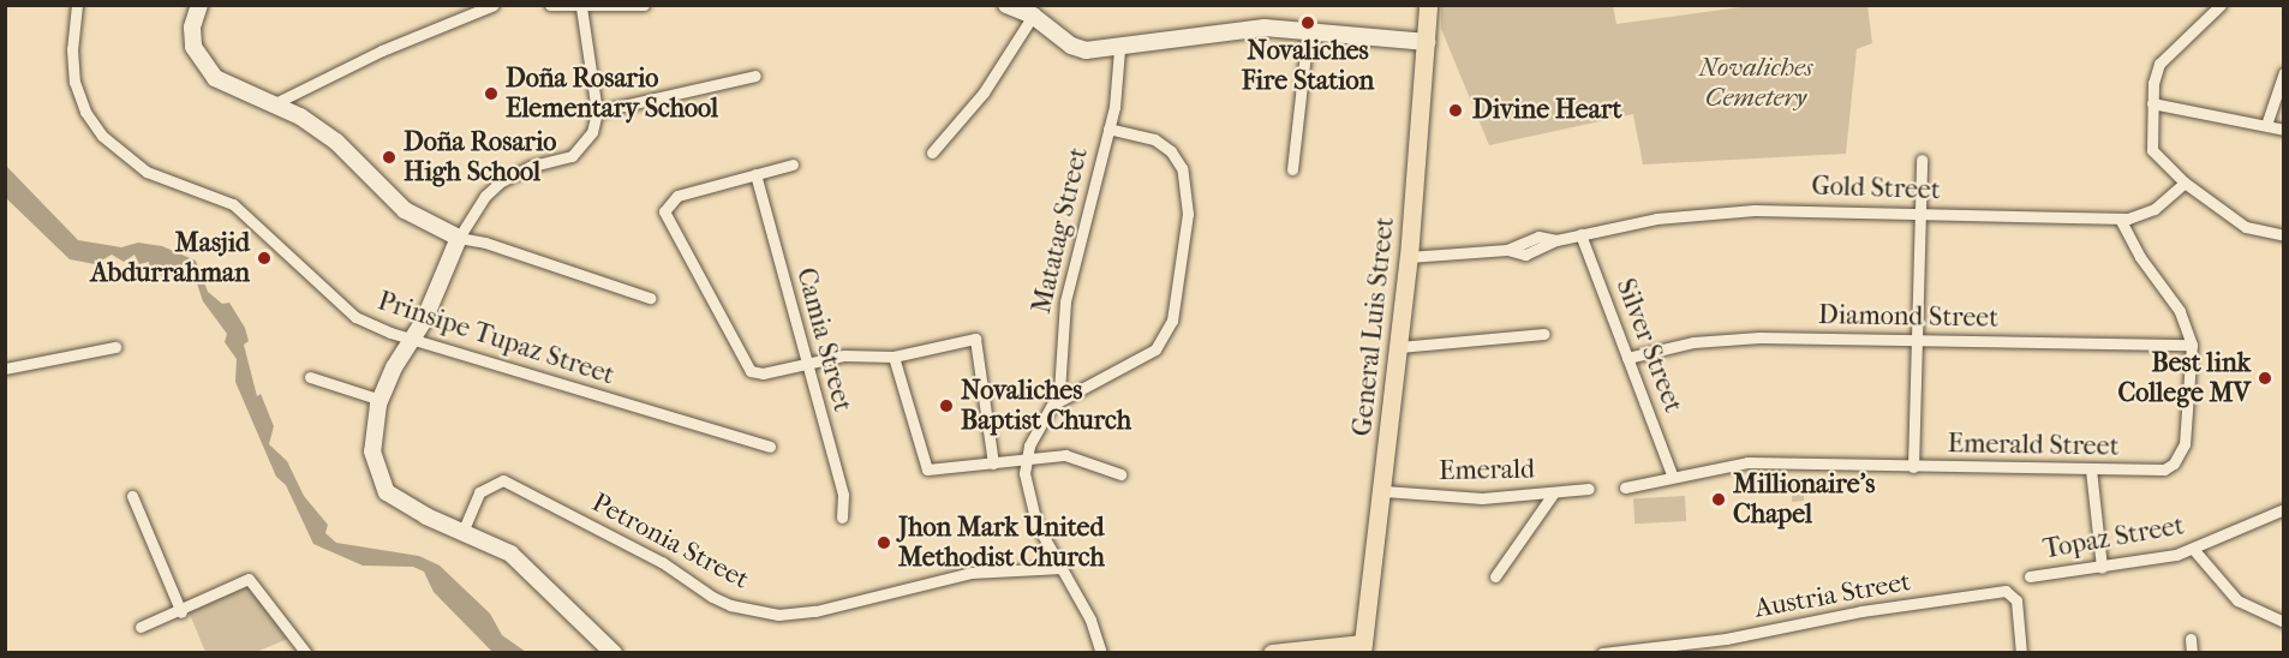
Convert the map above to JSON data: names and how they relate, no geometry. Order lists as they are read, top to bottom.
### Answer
{
  "streets": {
    "main road": ["General Luis Street"],
    "street": [
      "Gold Street",
      "Matatag Street",
      "Diamond Street",
      "Prinsipe Tupaz Street",
      "Camia Street",
      "Silver Street",
      "Emerald Street",
      "Emerald",
      "Topaz Street",
      "Petronia Street",
      "Austria Street"
    ]
  },
  "crossings": [
    ["Gold Street", "General Luis Street"],
    ["Gold Street", "Silver Street"],
    ["Gold Street", "Emerald Street"],
    ["Diamond Street", "Silver Street"],
    ["Diamond Street", "Emerald Street"],
    ["General Luis Street", "Emerald"],
    ["Silver Street", "Emerald Street"]
  ],
  "parks": ["Novaliches Cemetery"],
  "places": [
    "Novaliches Fire Station",
    "Doña Rosario Elementary School",
    "Divine Heart",
    "Doña Rosario High School",
    "Masjid Abdurrahman",
    "Best link College MV",
    "Novaliches Baptist Church",
    "Millionaire's Chapel",
    "Jhon Mark United Methodist Church"
  ]
}
